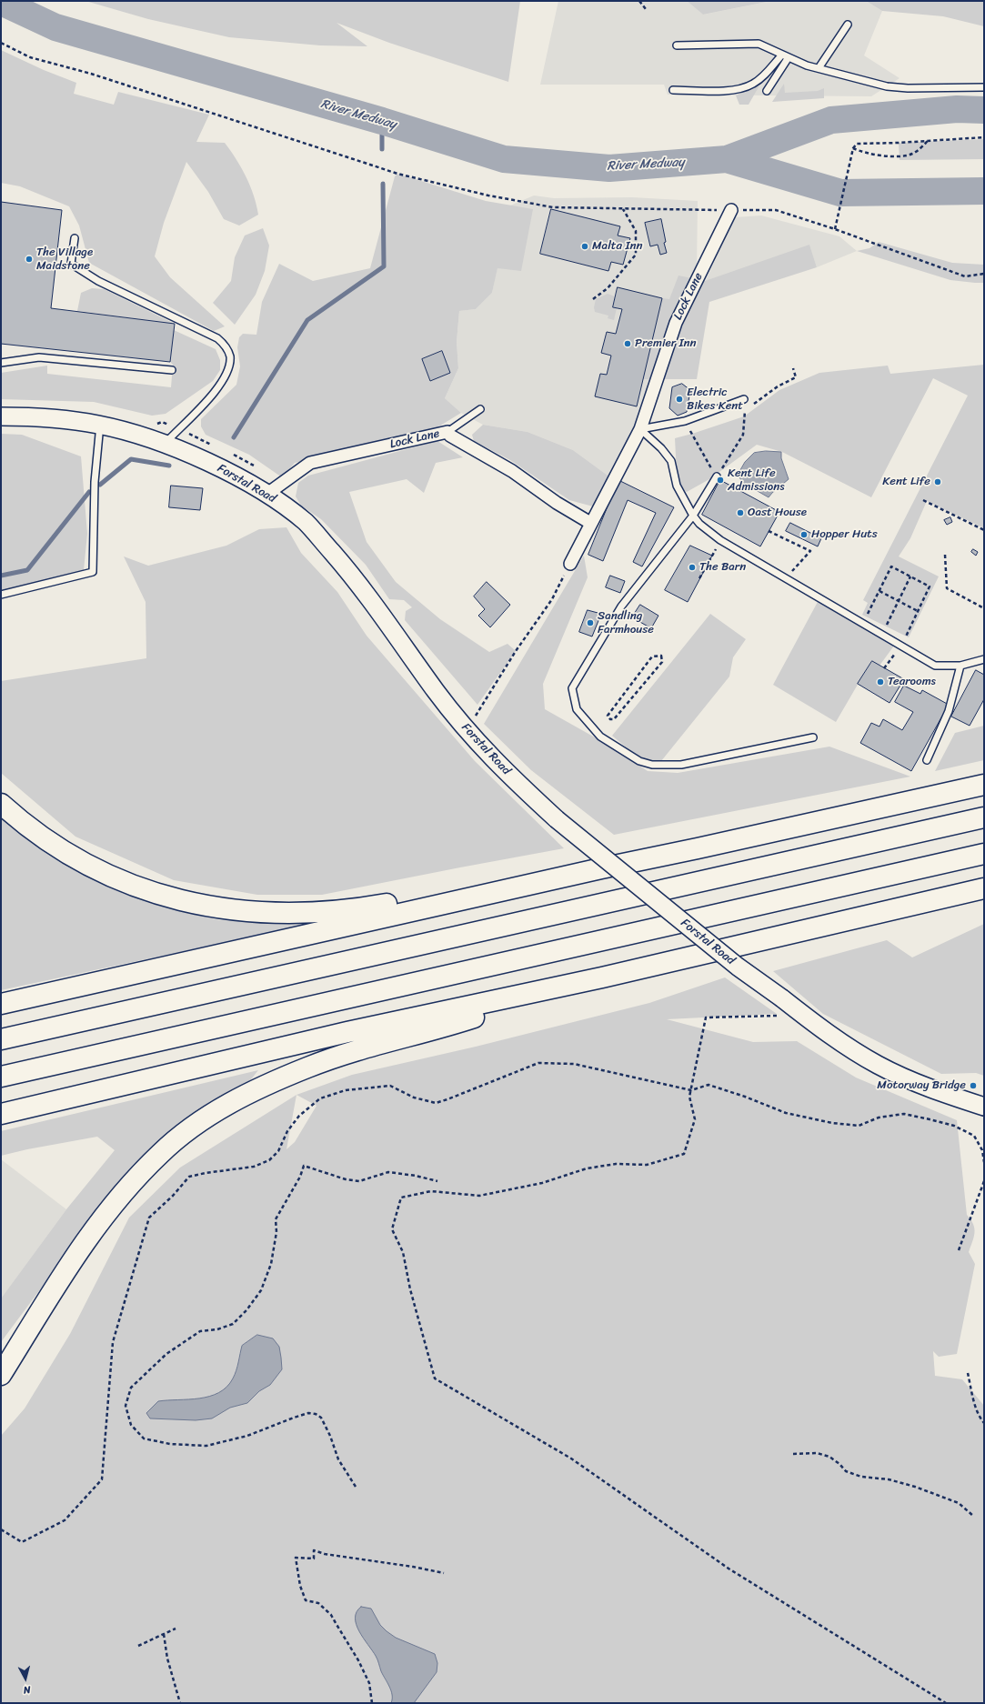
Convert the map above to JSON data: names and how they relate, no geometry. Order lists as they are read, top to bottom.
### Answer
{
  "streets": {
    "street": ["Lock Lane", "Forstal Road"]
  },
  "crossings": [
    ["Lock Lane", "Forstal Road"]
  ],
  "water": ["River Medway"],
  "places": [
    "Malta Inn",
    "The Village Maidstone",
    "Premier Inn",
    "Electric Bikes Kent",
    "Kent Life Admissions",
    "Kent Life",
    "Oast House",
    "Hopper Huts",
    "The Barn",
    "Sandling Farmhouse",
    "Tearooms",
    "Motorway Bridge"
  ],
  "north": "bottom"
}
